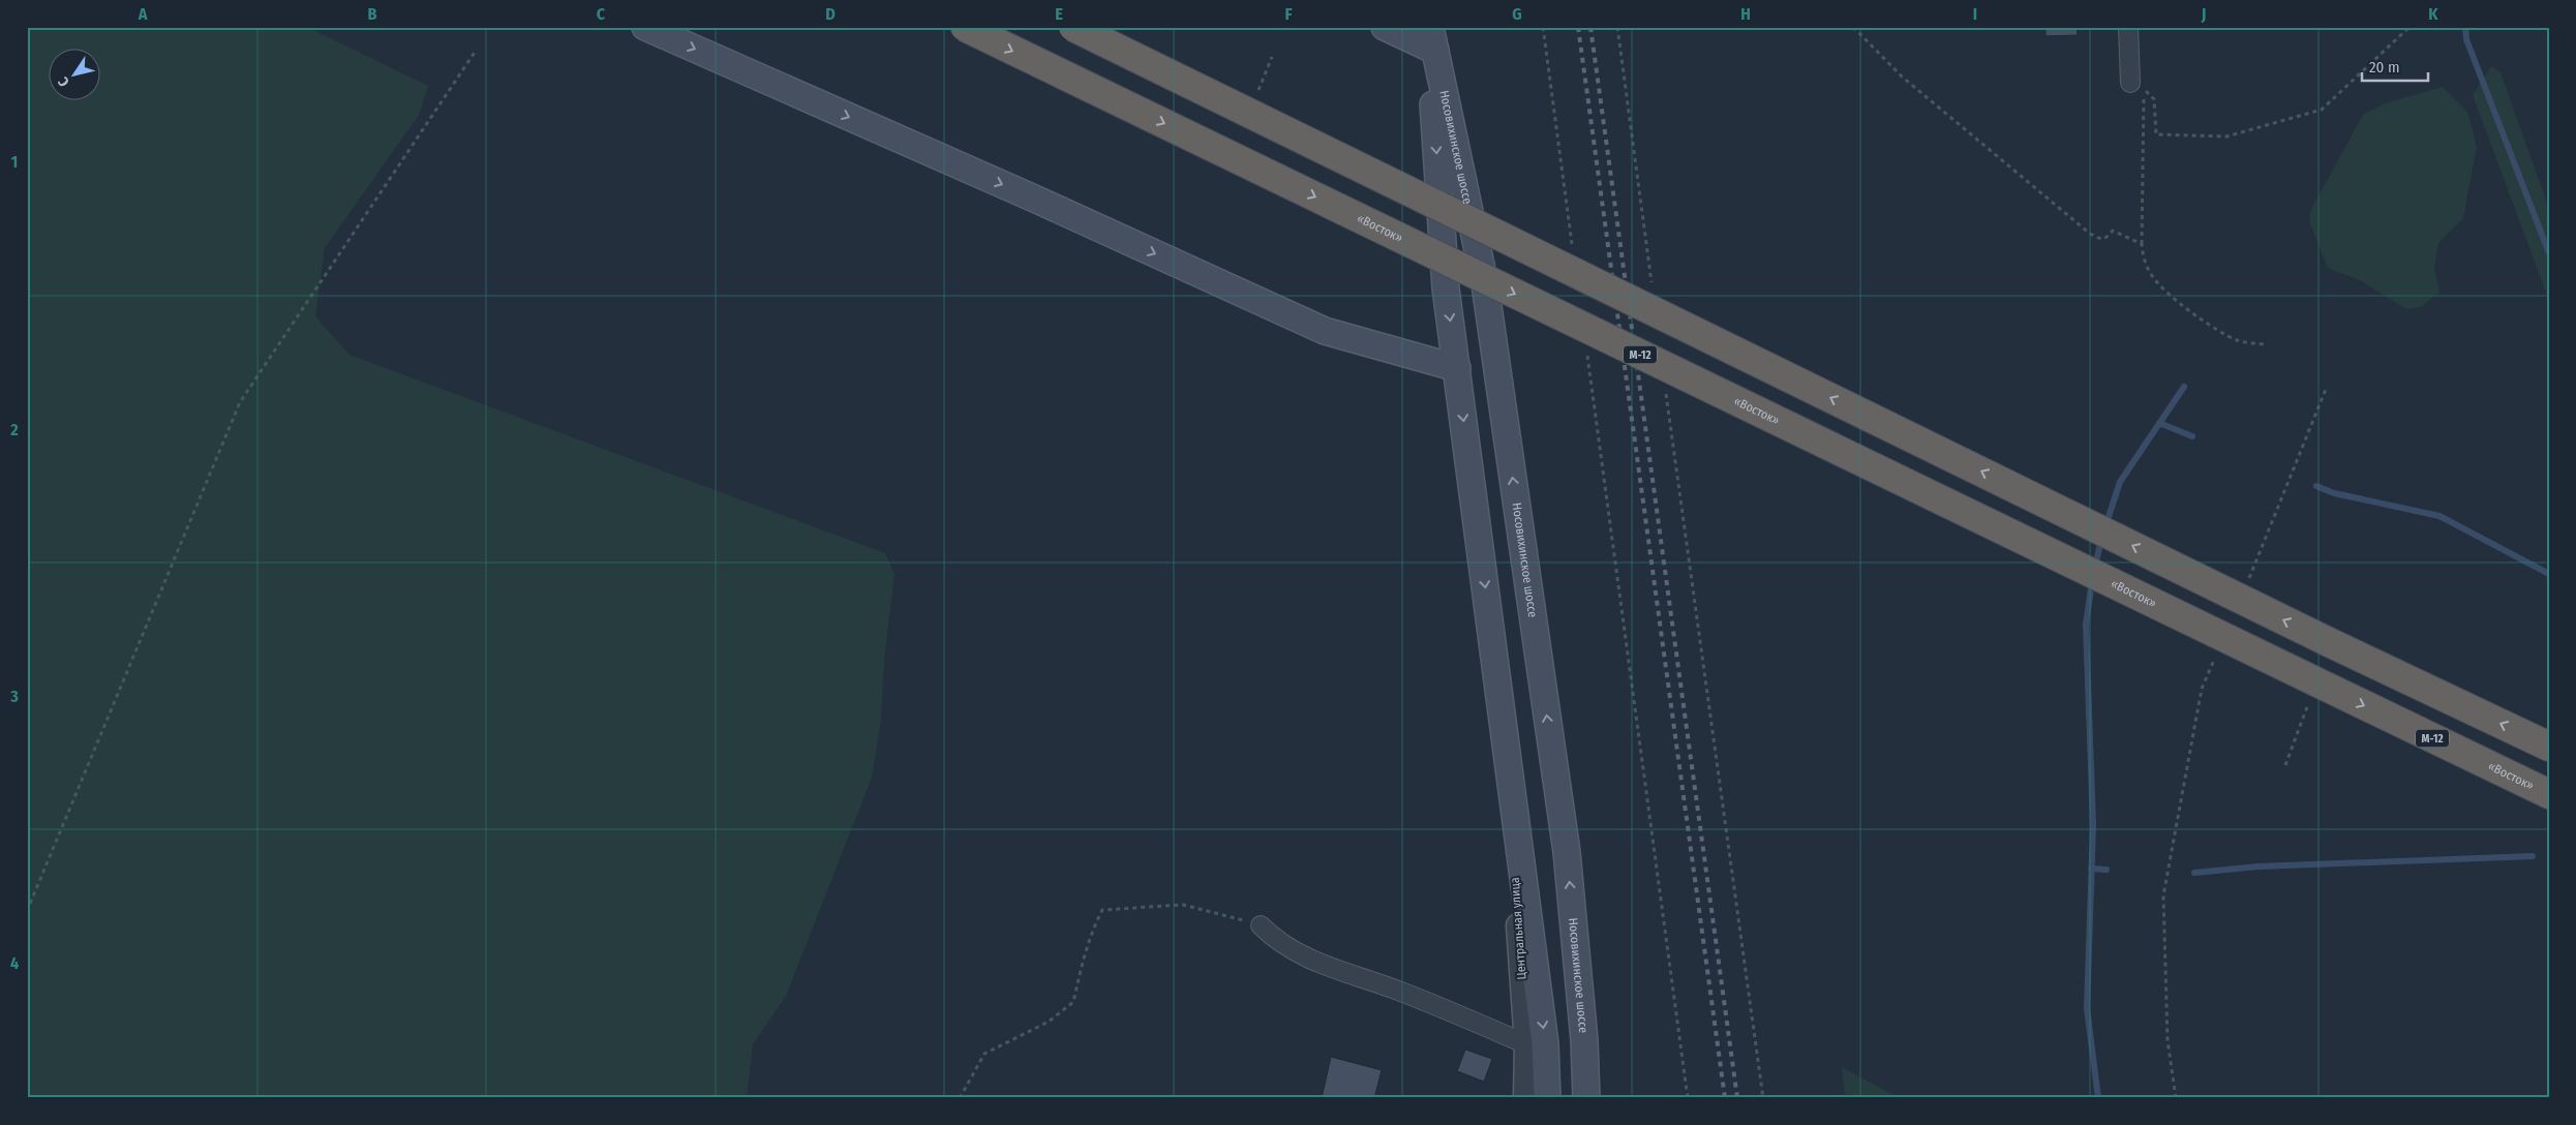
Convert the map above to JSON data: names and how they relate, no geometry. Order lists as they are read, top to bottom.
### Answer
{
  "streets": {
    "highway": ["«Восток»", "М-12"],
    "main road": ["Носовихинское шоссе"],
    "street": ["Центральная улица"]
  },
  "crossings": [
    ["Носовихинское шоссе", "Центральная улица"]
  ],
  "scale_bar": "20 m",
  "north": "bottom left",
  "grid": {
    "columns": [
      "A",
      "B",
      "C",
      "D",
      "E",
      "F",
      "G",
      "H",
      "I",
      "J",
      "K"
    ],
    "rows": [
      "1",
      "2",
      "3",
      "4"
    ]
  }
}
